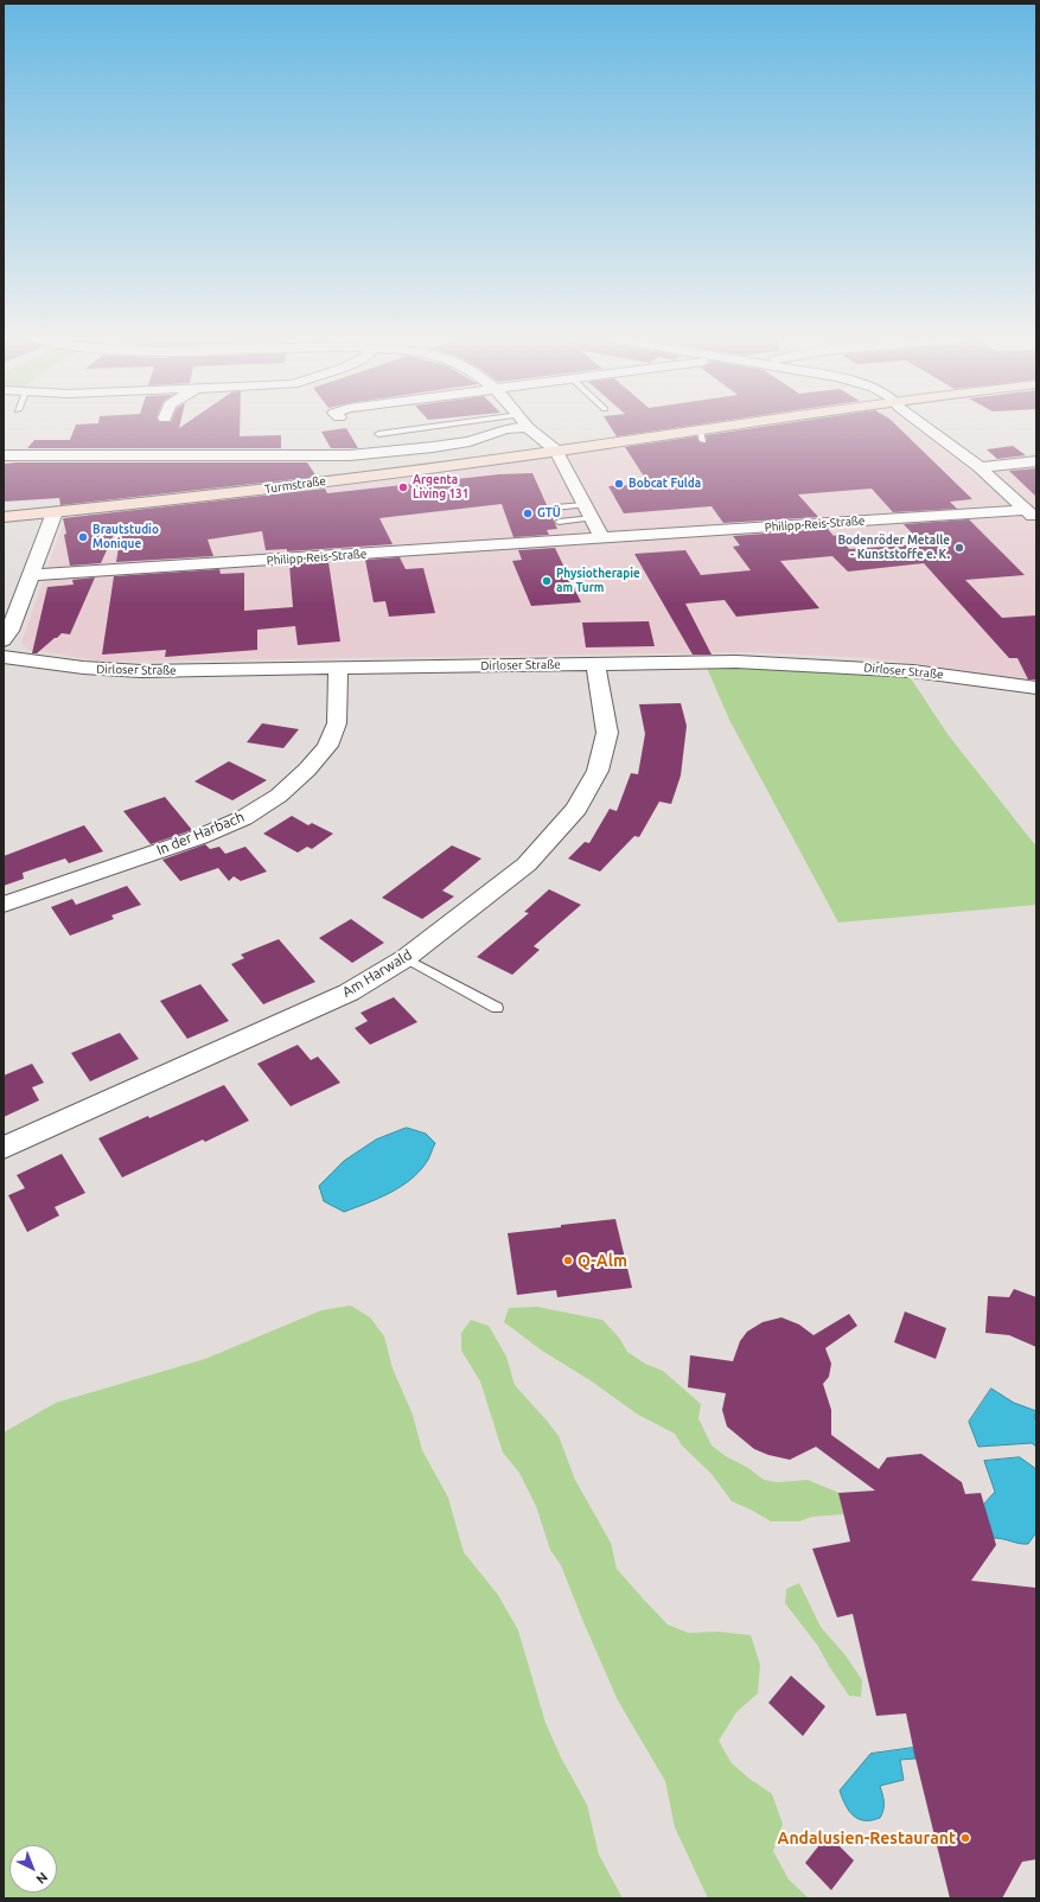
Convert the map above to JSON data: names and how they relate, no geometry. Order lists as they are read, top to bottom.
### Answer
{
  "streets": {
    "main road": ["Turmstraße"],
    "street": [
      "Philipp-Reis-Straße",
      "Dirloser Straße",
      "In der Harbach",
      "Am Harwald"
    ]
  },
  "crossings": [
    ["Dirloser Straße", "In der Harbach"],
    ["Dirloser Straße", "Am Harwald"]
  ],
  "places": [
    "Bobcat Fulda",
    "Argenta Living 131",
    "GTÜ",
    "Brautstudio Monique",
    "Bodenröder Metalle - Kunststoffe e. K.",
    "Physiotherapie am Turm",
    "Q-Alm",
    "Andalusien-Restaurant"
  ],
  "north": "bottom right"
}
